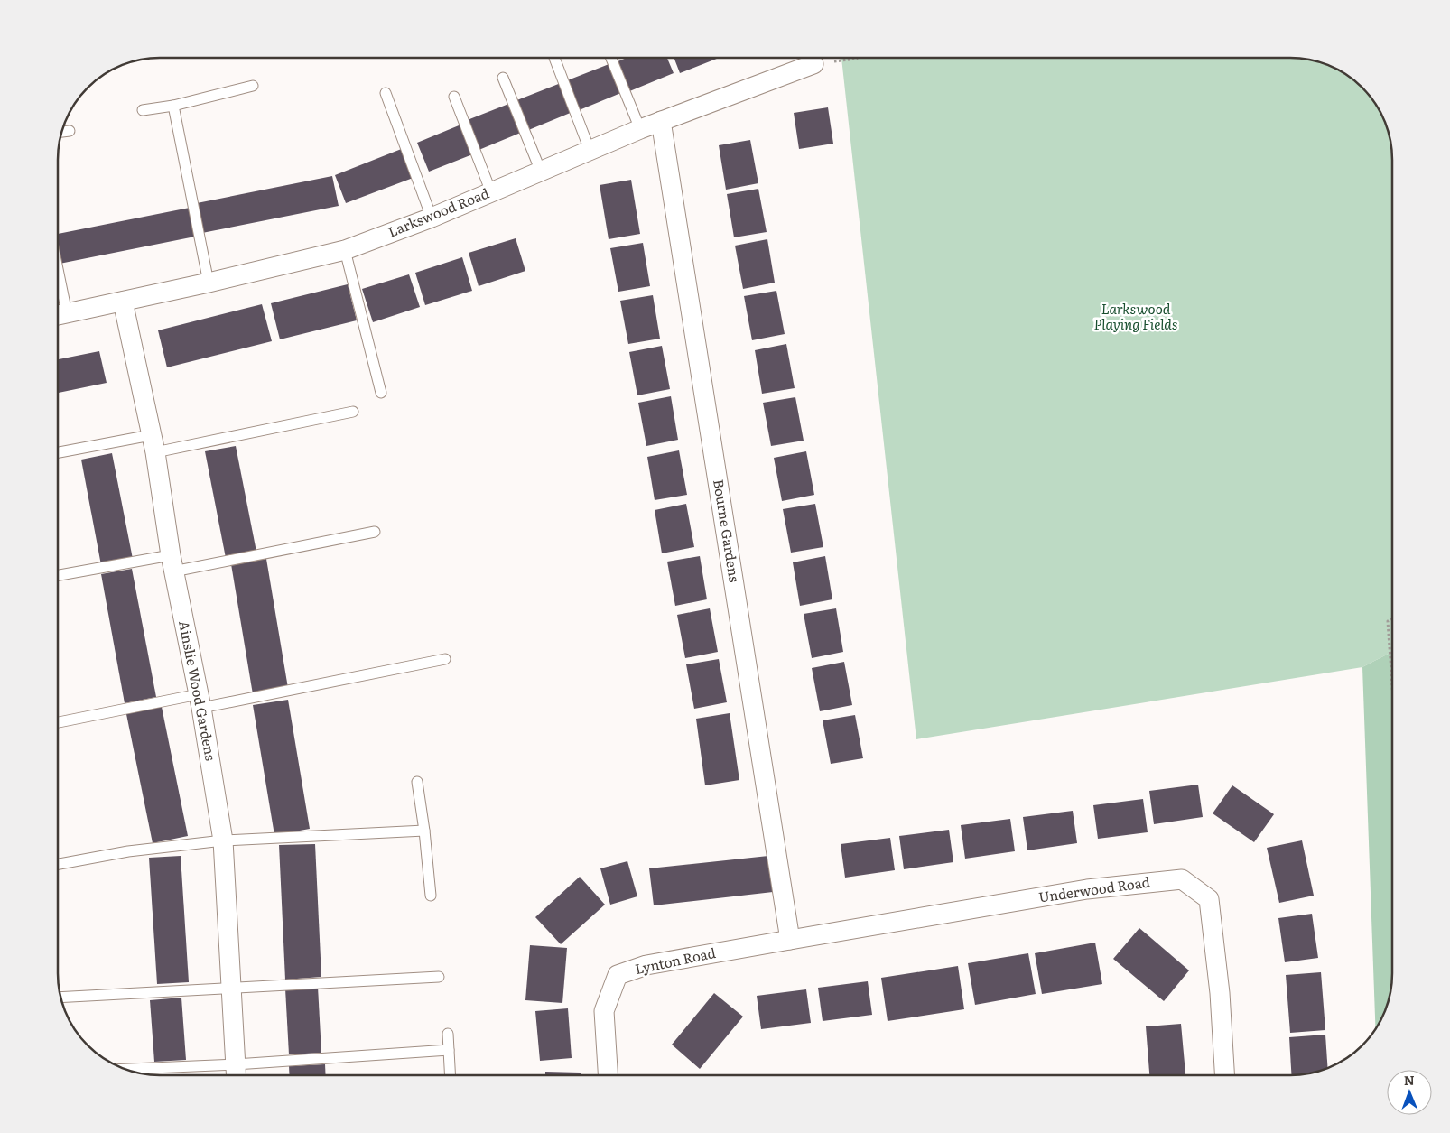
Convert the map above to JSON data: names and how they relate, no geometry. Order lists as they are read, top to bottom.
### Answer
{
  "streets": {
    "street": [
      "Larkswood Road",
      "Bourne Gardens",
      "Ainslie Wood Gardens",
      "Underwood Road",
      "Lynton Road"
    ]
  },
  "crossings": [
    ["Larkswood Road", "Bourne Gardens"],
    ["Larkswood Road", "Ainslie Wood Gardens"],
    ["Bourne Gardens", "Underwood Road"],
    ["Bourne Gardens", "Lynton Road"],
    ["Underwood Road", "Lynton Road"]
  ],
  "parks": ["Larkswood Playing Fields"],
  "north": "top"
}
